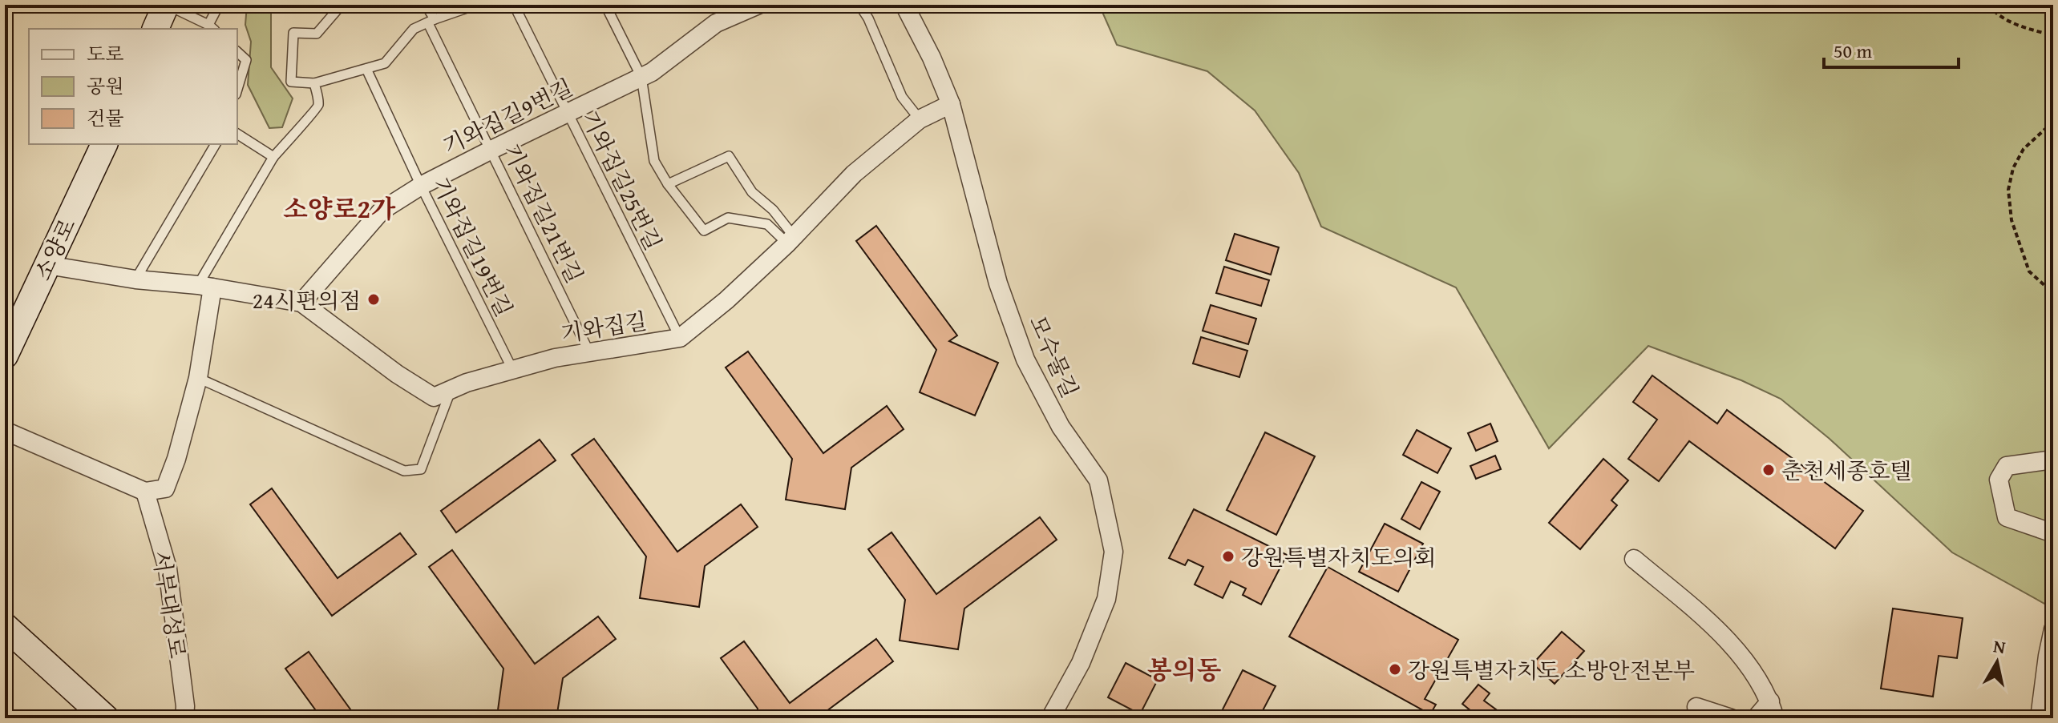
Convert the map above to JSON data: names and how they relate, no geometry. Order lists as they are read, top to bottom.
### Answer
{
  "streets": {
    "street": [
      "기와집길9번길",
      "소양로",
      "기와집길",
      "모수물길",
      "서부대성로"
    ],
    "lane": ["기와집길25번길", "기와집길21번길", "기와집길19번길"]
  },
  "crossings": [
    ["기와집길9번길", "기와집길25번길"],
    ["기와집길9번길", "기와집길21번길"],
    ["기와집길9번길", "기와집길19번길"],
    ["기와집길9번길", "기와집길"],
    ["기와집길25번길", "기와집길"],
    ["기와집길21번길", "기와집길"],
    ["기와집길19번길", "기와집길"],
    ["소양로", "기와집길"],
    ["기와집길", "모수물길"]
  ],
  "districts": ["소양로2가", "봉의동"],
  "places": [
    "24시편의점",
    "춘천세종호텔",
    "강원특별자치도의회",
    "강원특별자치도 소방안전본부"
  ],
  "legend": ["도로", "공원", "건물"],
  "scale_bar": "50 m",
  "north": "top"
}
